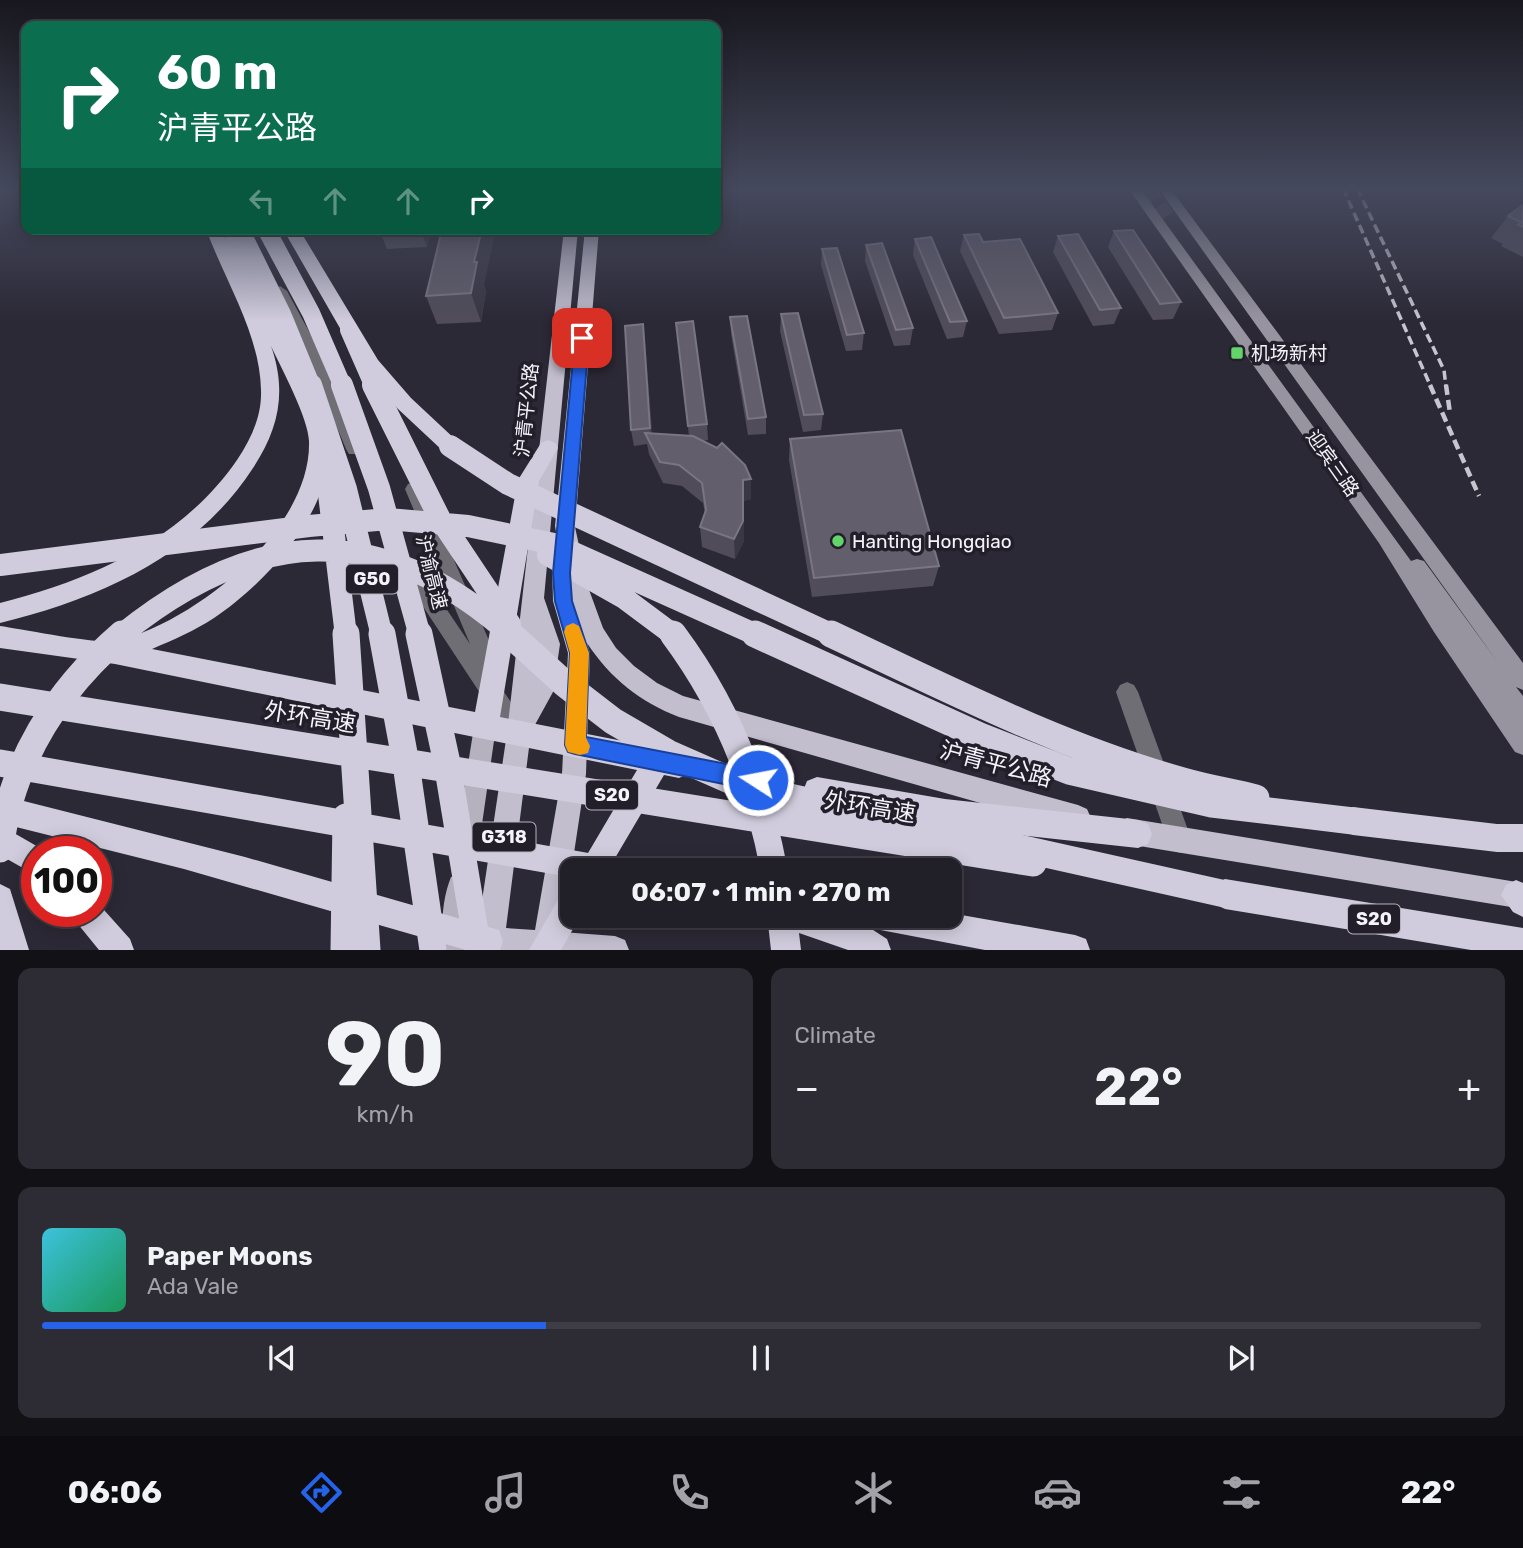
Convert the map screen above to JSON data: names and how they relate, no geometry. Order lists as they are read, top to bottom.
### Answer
{
  "streets": {
    "highway": [
      "沪青平公路",
      "沪渝高速",
      "G50",
      "外环高速",
      "S20",
      "G318"
    ],
    "main road": ["迎宾三路"]
  },
  "crossings": [
    ["沪青平公路", "沪渝高速"]
  ],
  "places": {
    "transit": ["机场新村"],
    "other": ["Hanting Hongqiao"]
  },
  "page": {
    "turn": ["60 m", "沪青平公路"],
    "limit": "100",
    "trip": "06:07 · 1 min · 270 m",
    "tile": [
      ["90", "km/h"],
      "Climate"
    ],
    "heat": ["−", "22°", "+"],
    "song": ["Paper Moons", "Ada Vale"],
    "tabs": ["06:06", "22°"]
  }
}
